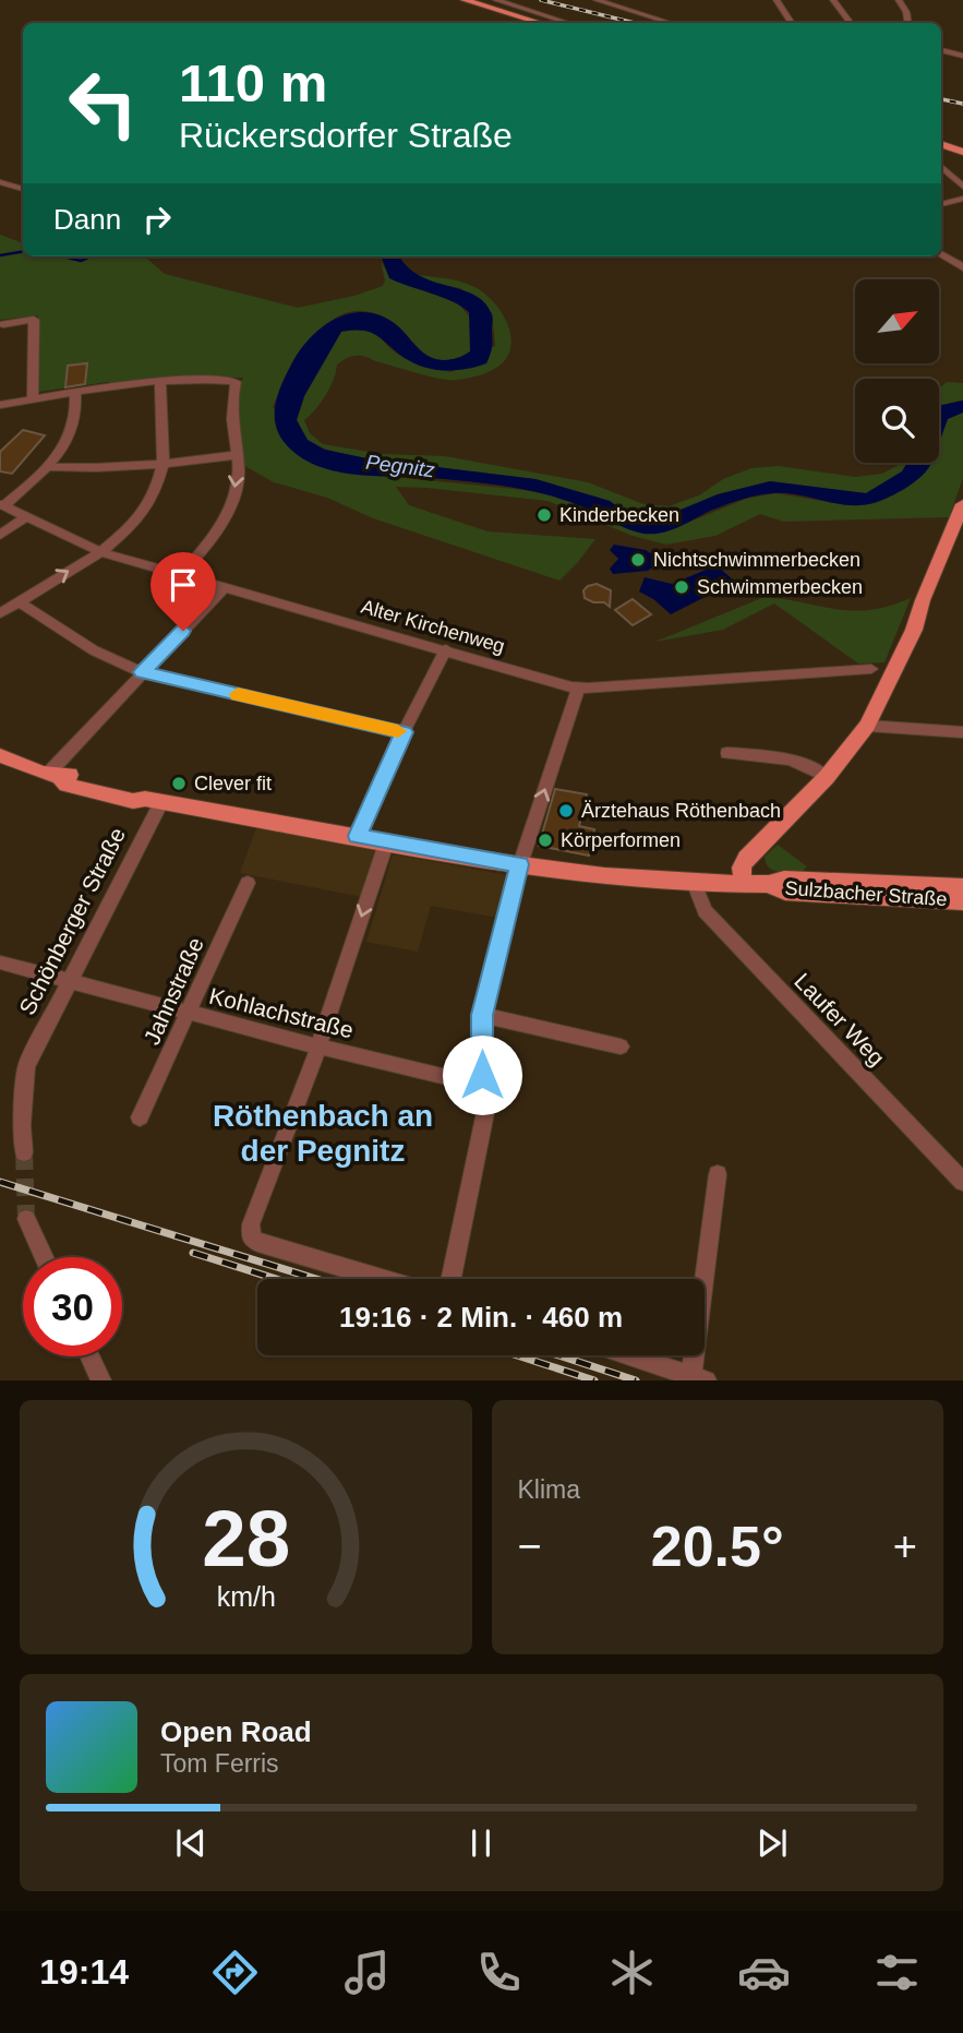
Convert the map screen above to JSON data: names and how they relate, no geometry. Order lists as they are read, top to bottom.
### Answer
{
  "streets": {
    "main road": ["Sulzbacher Straße"],
    "street": [
      "Alter Kirchenweg",
      "Schönberger Straße",
      "Jahnstraße",
      "Kohlachstraße",
      "Laufer Weg"
    ]
  },
  "crossings": [
    ["Sulzbacher Straße", "Schönberger Straße"],
    ["Sulzbacher Straße", "Laufer Weg"],
    ["Schönberger Straße", "Kohlachstraße"],
    ["Jahnstraße", "Kohlachstraße"]
  ],
  "districts": ["Röthenbach an der Pegnitz"],
  "water": ["Pegnitz"],
  "places": [
    "Kinderbecken",
    "Nichtschwimmerbecken",
    "Schwimmerbecken",
    "Clever fit",
    "Ärztehaus Röthenbach",
    "Körperformen"
  ],
  "north": "top right",
  "page": {
    "turn": ["110 m", "Rückersdorfer Straße"],
    "then": "Dann",
    "limit": "30",
    "trip": "19:16 · 2 Min. · 460 m",
    "tile": "Klima",
    "heat": ["−", "20.5°", "+"],
    "song": ["Open Road", "Tom Ferris"],
    "tabs": "19:14",
    "gauge": ["28", "km/h"]
  }
}
